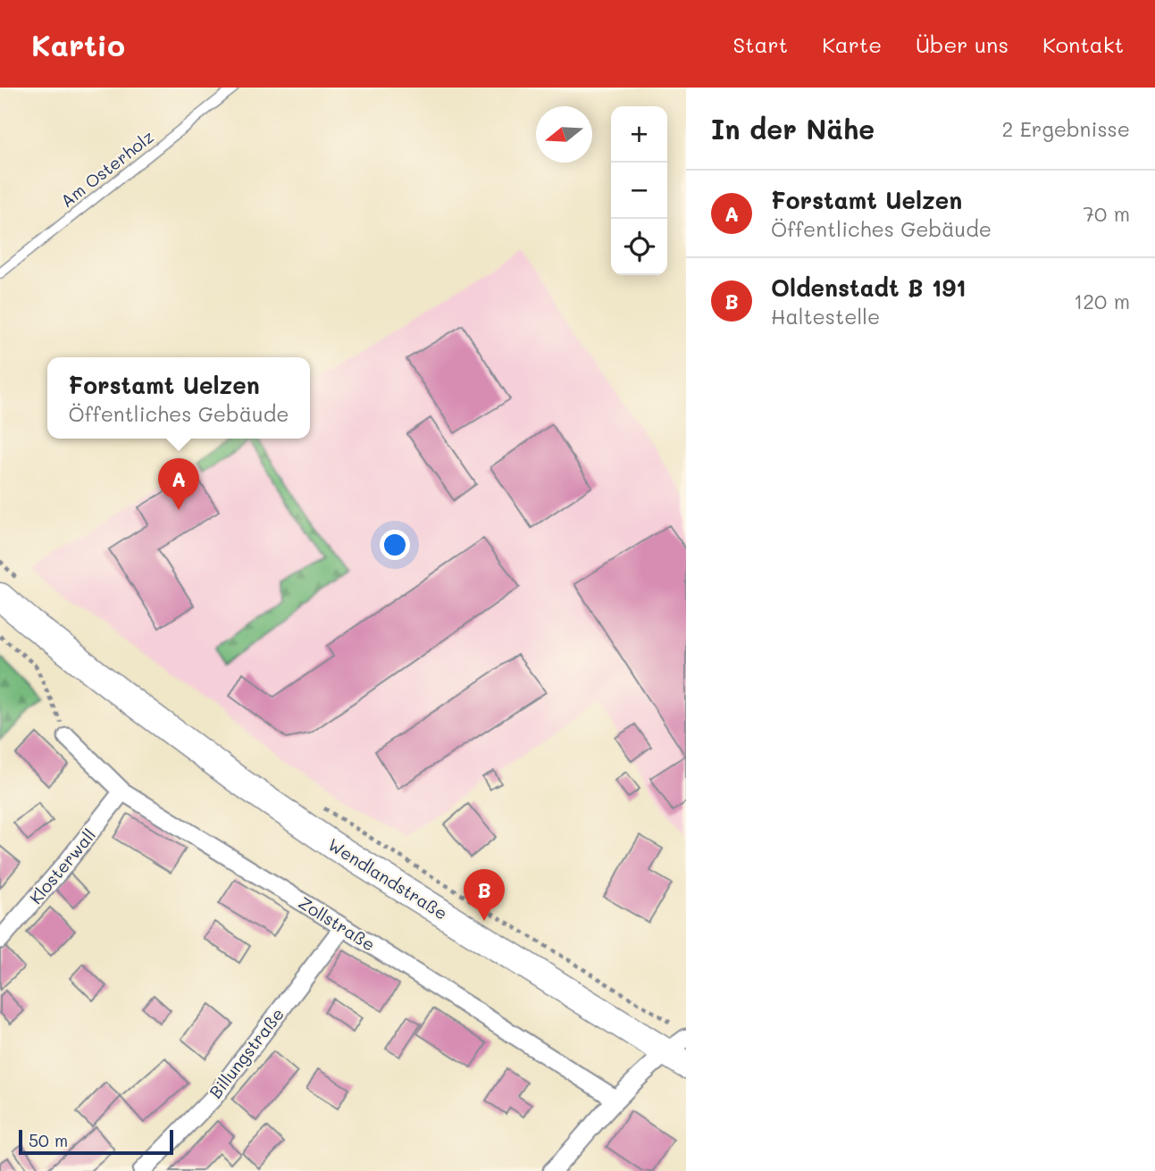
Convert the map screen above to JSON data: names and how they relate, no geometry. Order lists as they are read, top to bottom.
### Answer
{
  "streets": {
    "main road": ["Wendlandstraße"],
    "street": ["Klosterwall", "Zollstraße", "Billungstraße"],
    "lane": ["Am Osterholz"]
  },
  "crossings": [
    ["Klosterwall", "Zollstraße"],
    ["Zollstraße", "Billungstraße"]
  ],
  "scale_bar": "50 m",
  "north": "left",
  "page": {
    "header": "Kartio",
    "nav": [
      "Start",
      "Karte",
      "Über uns",
      "Kontakt"
    ],
    "heading": ["In der Nähe", "2 Ergebnisse"],
    "map_buttons": ["+", "−"],
    "list": [
      {
        "mark": "A",
        "name": "Forstamt Uelzen",
        "note": "Öffentliches Gebäude",
        "value": "70 m"
      },
      {
        "mark": "B",
        "name": "Oldenstadt B 191",
        "note": "Haltestelle",
        "value": "120 m"
      }
    ],
    "popup": ["Forstamt Uelzen", "Öffentliches Gebäude"],
    "pins": ["A", "B"],
    "scale": "50 m"
  }
}
